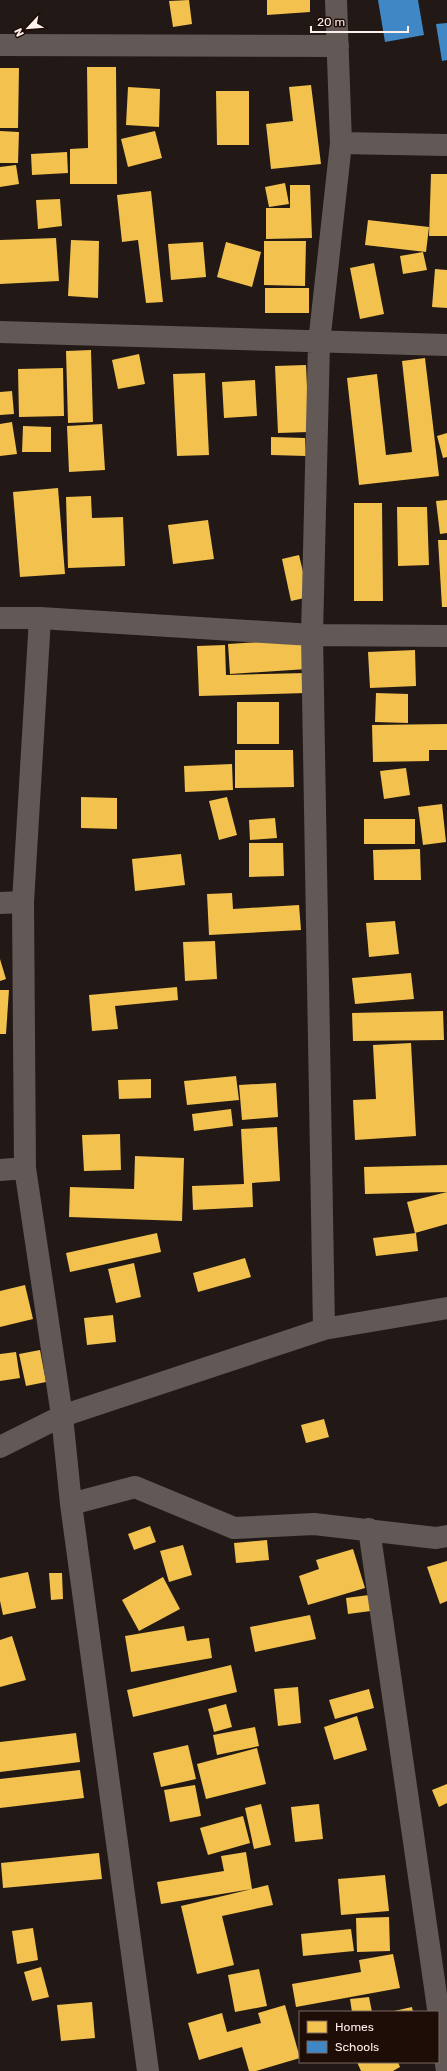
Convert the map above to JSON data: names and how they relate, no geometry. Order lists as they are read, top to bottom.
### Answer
{
  "legend": ["Homes", "Schools"],
  "scale_bar": "20 m",
  "north": "bottom left"
}
